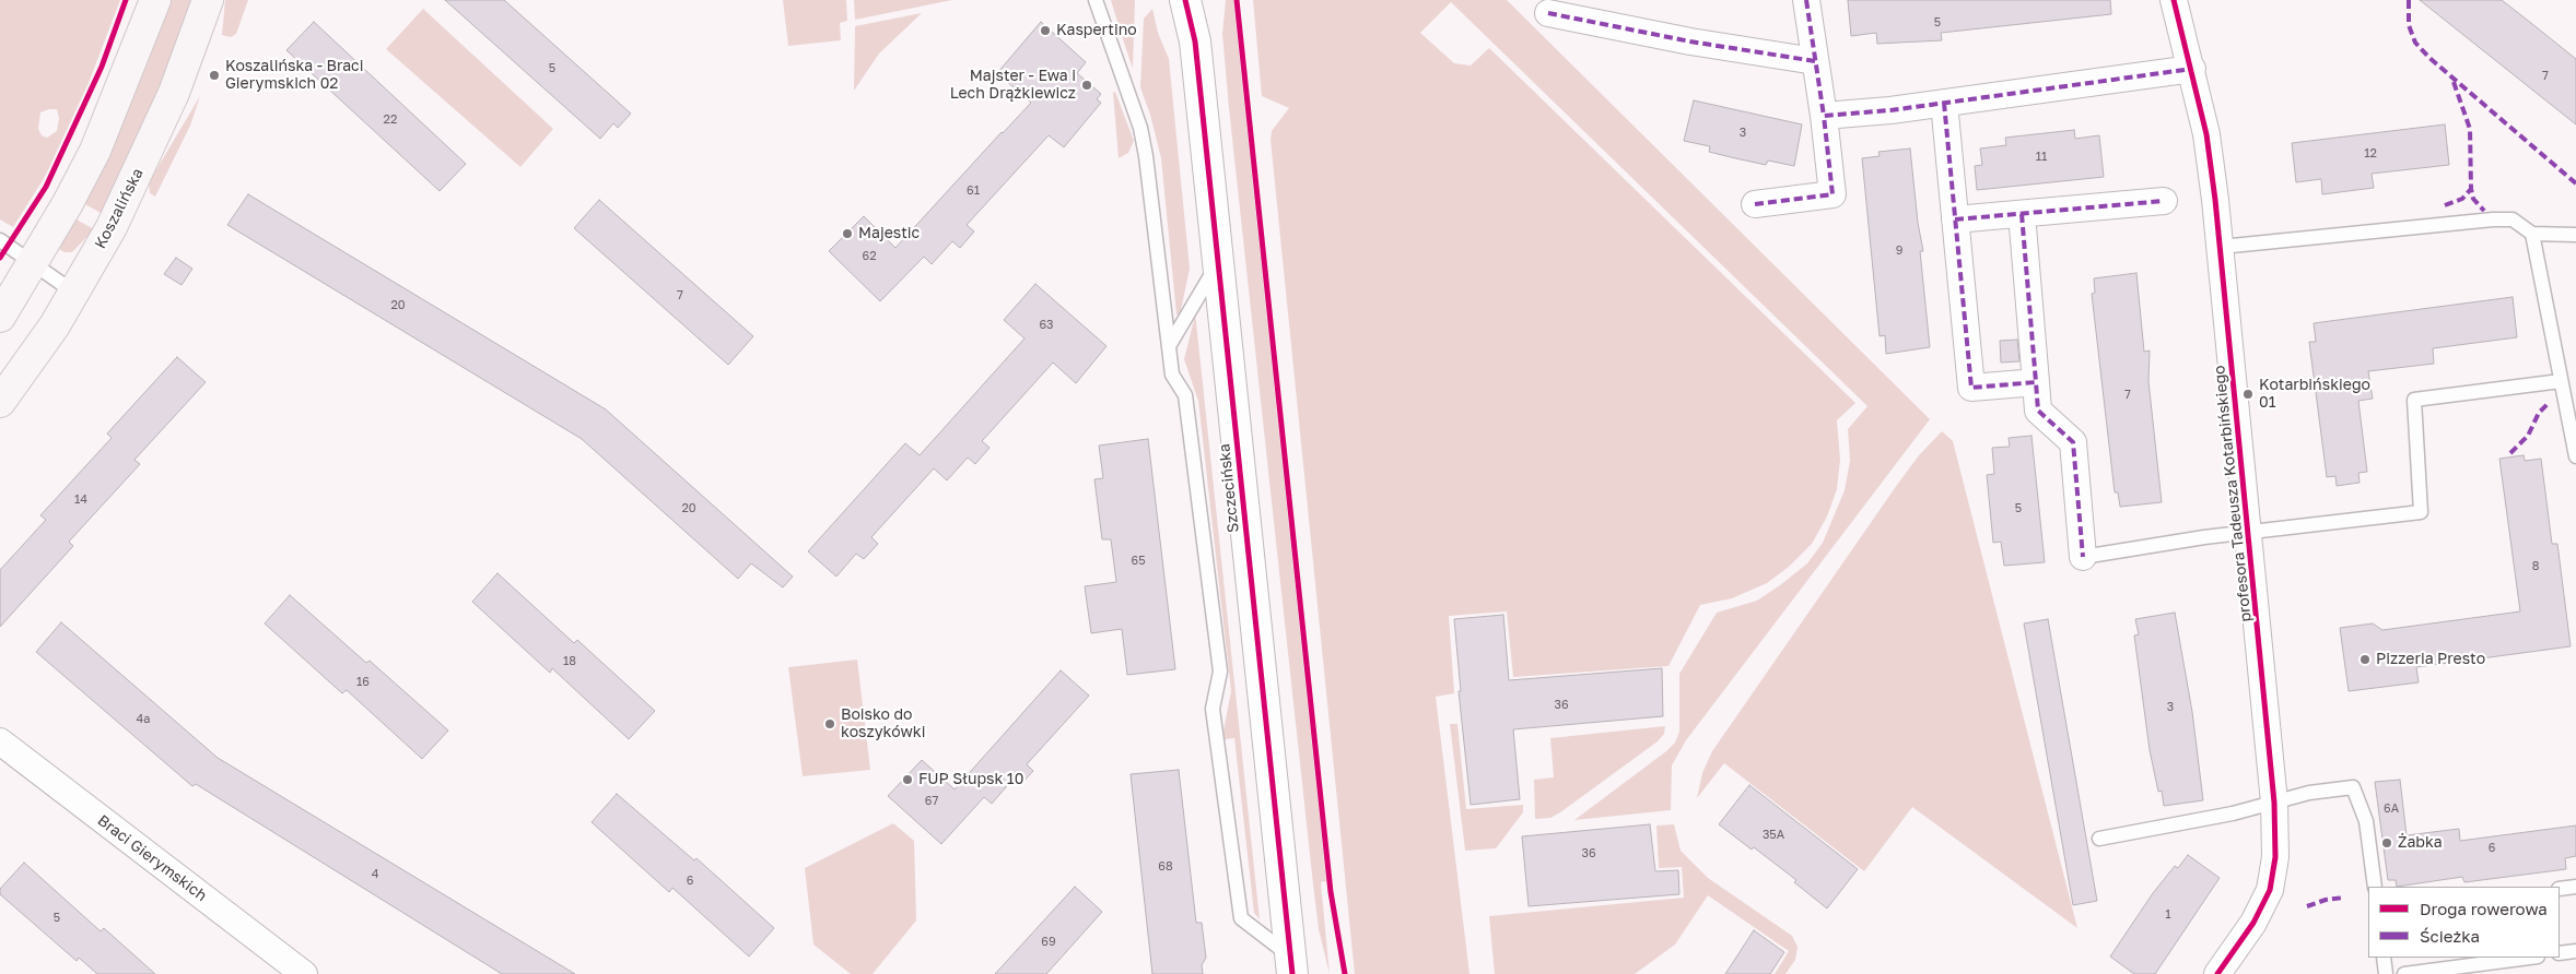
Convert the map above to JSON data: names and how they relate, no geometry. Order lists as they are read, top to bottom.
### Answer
{
  "streets": {
    "main road": ["Koszalińska"],
    "street": ["Szczecińska", "profesora Tadeusza Kotarbińskiego", "Braci Gierymskich"]
  },
  "places": [
    "Kaspertino",
    "Koszalińska - Braci Gierymskich 02",
    "Majster - Ewa i Lech Drążkiewicz",
    "Majestic",
    "Kotarbińskiego 01",
    "Pizzeria Presto",
    "Boisko do koszykówki",
    "FUP Słupsk 10",
    "Żabka"
  ],
  "house_numbers": [
    "5",
    "5",
    "7",
    "22",
    "3",
    "12",
    "11",
    "61",
    "9",
    "62",
    "7",
    "20",
    "63",
    "7",
    "14",
    "20",
    "5",
    "65",
    "8",
    "18",
    "16",
    "36",
    "3",
    "4a",
    "67",
    "6A",
    "35A",
    "6",
    "36",
    "68",
    "4",
    "6",
    "1",
    "5",
    "69"
  ],
  "legend": ["Droga rowerowa", "Ścieżka"]
}
